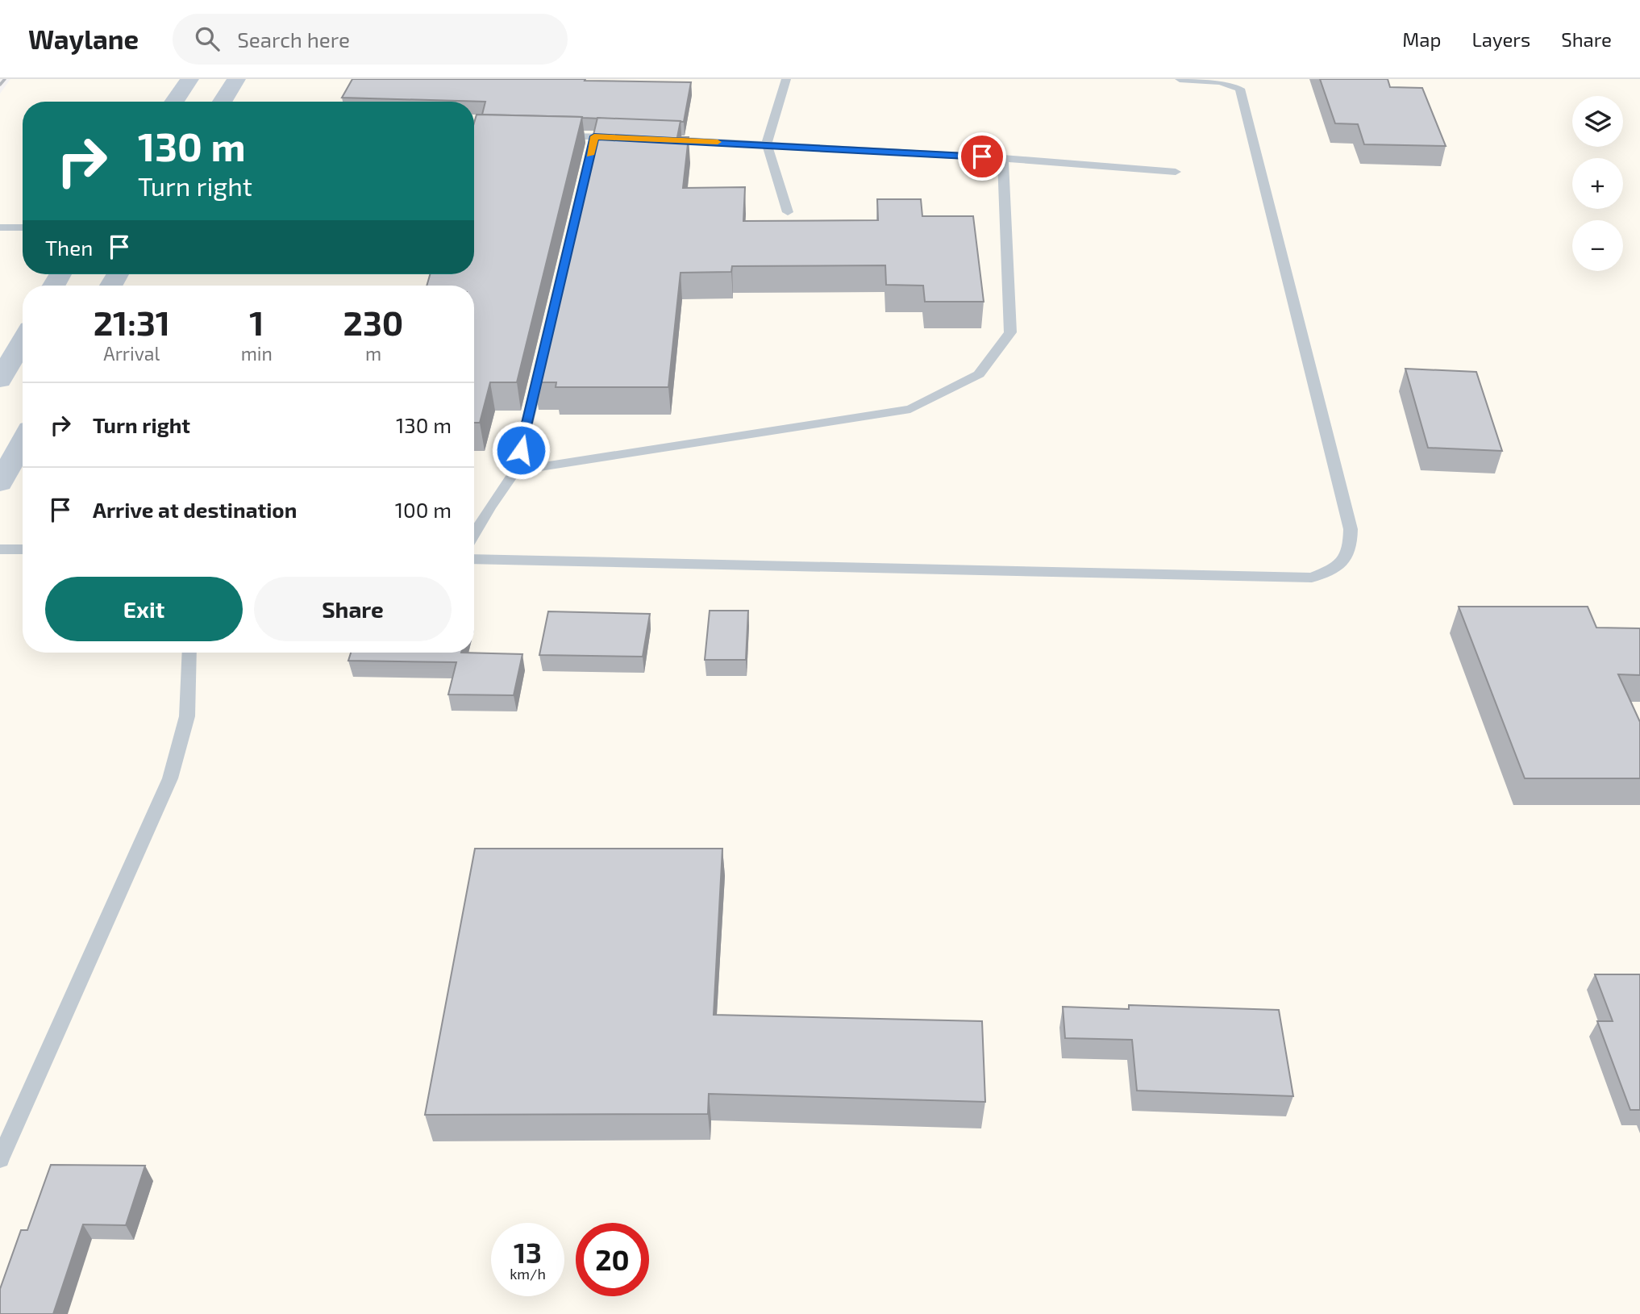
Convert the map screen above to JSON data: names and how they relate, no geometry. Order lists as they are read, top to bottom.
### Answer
{
  "page": {
    "header": "Waylane",
    "search": "Search here",
    "nav": ["Map", "Layers", "Share"],
    "map_buttons": ["+", "−"],
    "turn": ["130 m", "Turn right"],
    "then": "Then",
    "eta": [
      "21:31",
      "Arrival",
      "1",
      "min",
      "230",
      "m"
    ],
    "list": [
      {
        "name": "Turn right",
        "value": "130 m"
      },
      {
        "name": "Arrive at destination",
        "value": "100 m"
      }
    ],
    "buttons": ["Exit", "Share"],
    "speed": "13 km/h",
    "limit": "20"
  }
}
